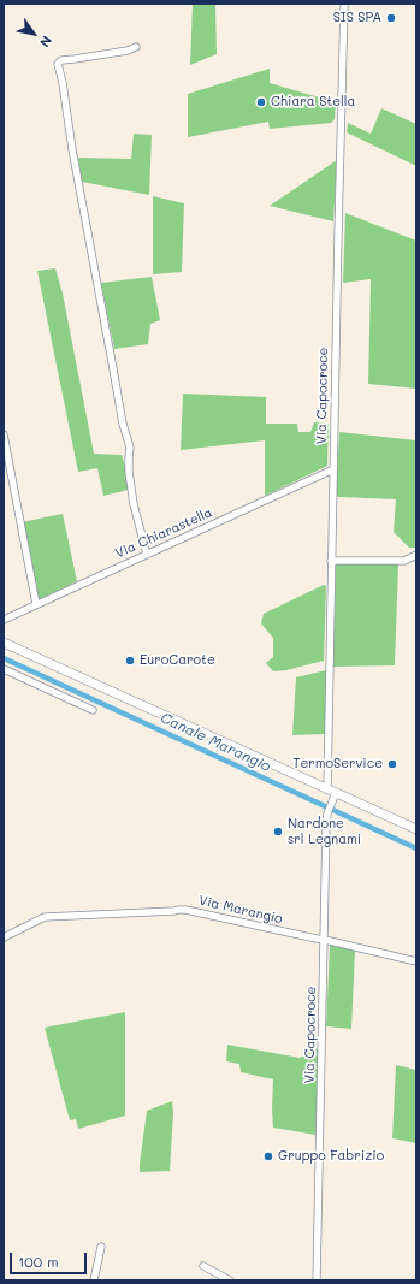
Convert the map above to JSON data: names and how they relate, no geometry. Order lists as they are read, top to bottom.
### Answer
{
  "streets": {
    "street": ["Via Capocroce", "Via Chiarastella", "Via Marangio"]
  },
  "crossings": [
    ["Via Capocroce", "Via Chiarastella"],
    ["Via Capocroce", "Via Marangio"]
  ],
  "water": ["Canale Marangio"],
  "places": [
    "SIS SPA",
    "Chiara Stella",
    "EuroCarote",
    "TermoService",
    "Nardone srl Legnami",
    "Gruppo Fabrizio"
  ],
  "scale_bar": "100 m",
  "north": "bottom right"
}
